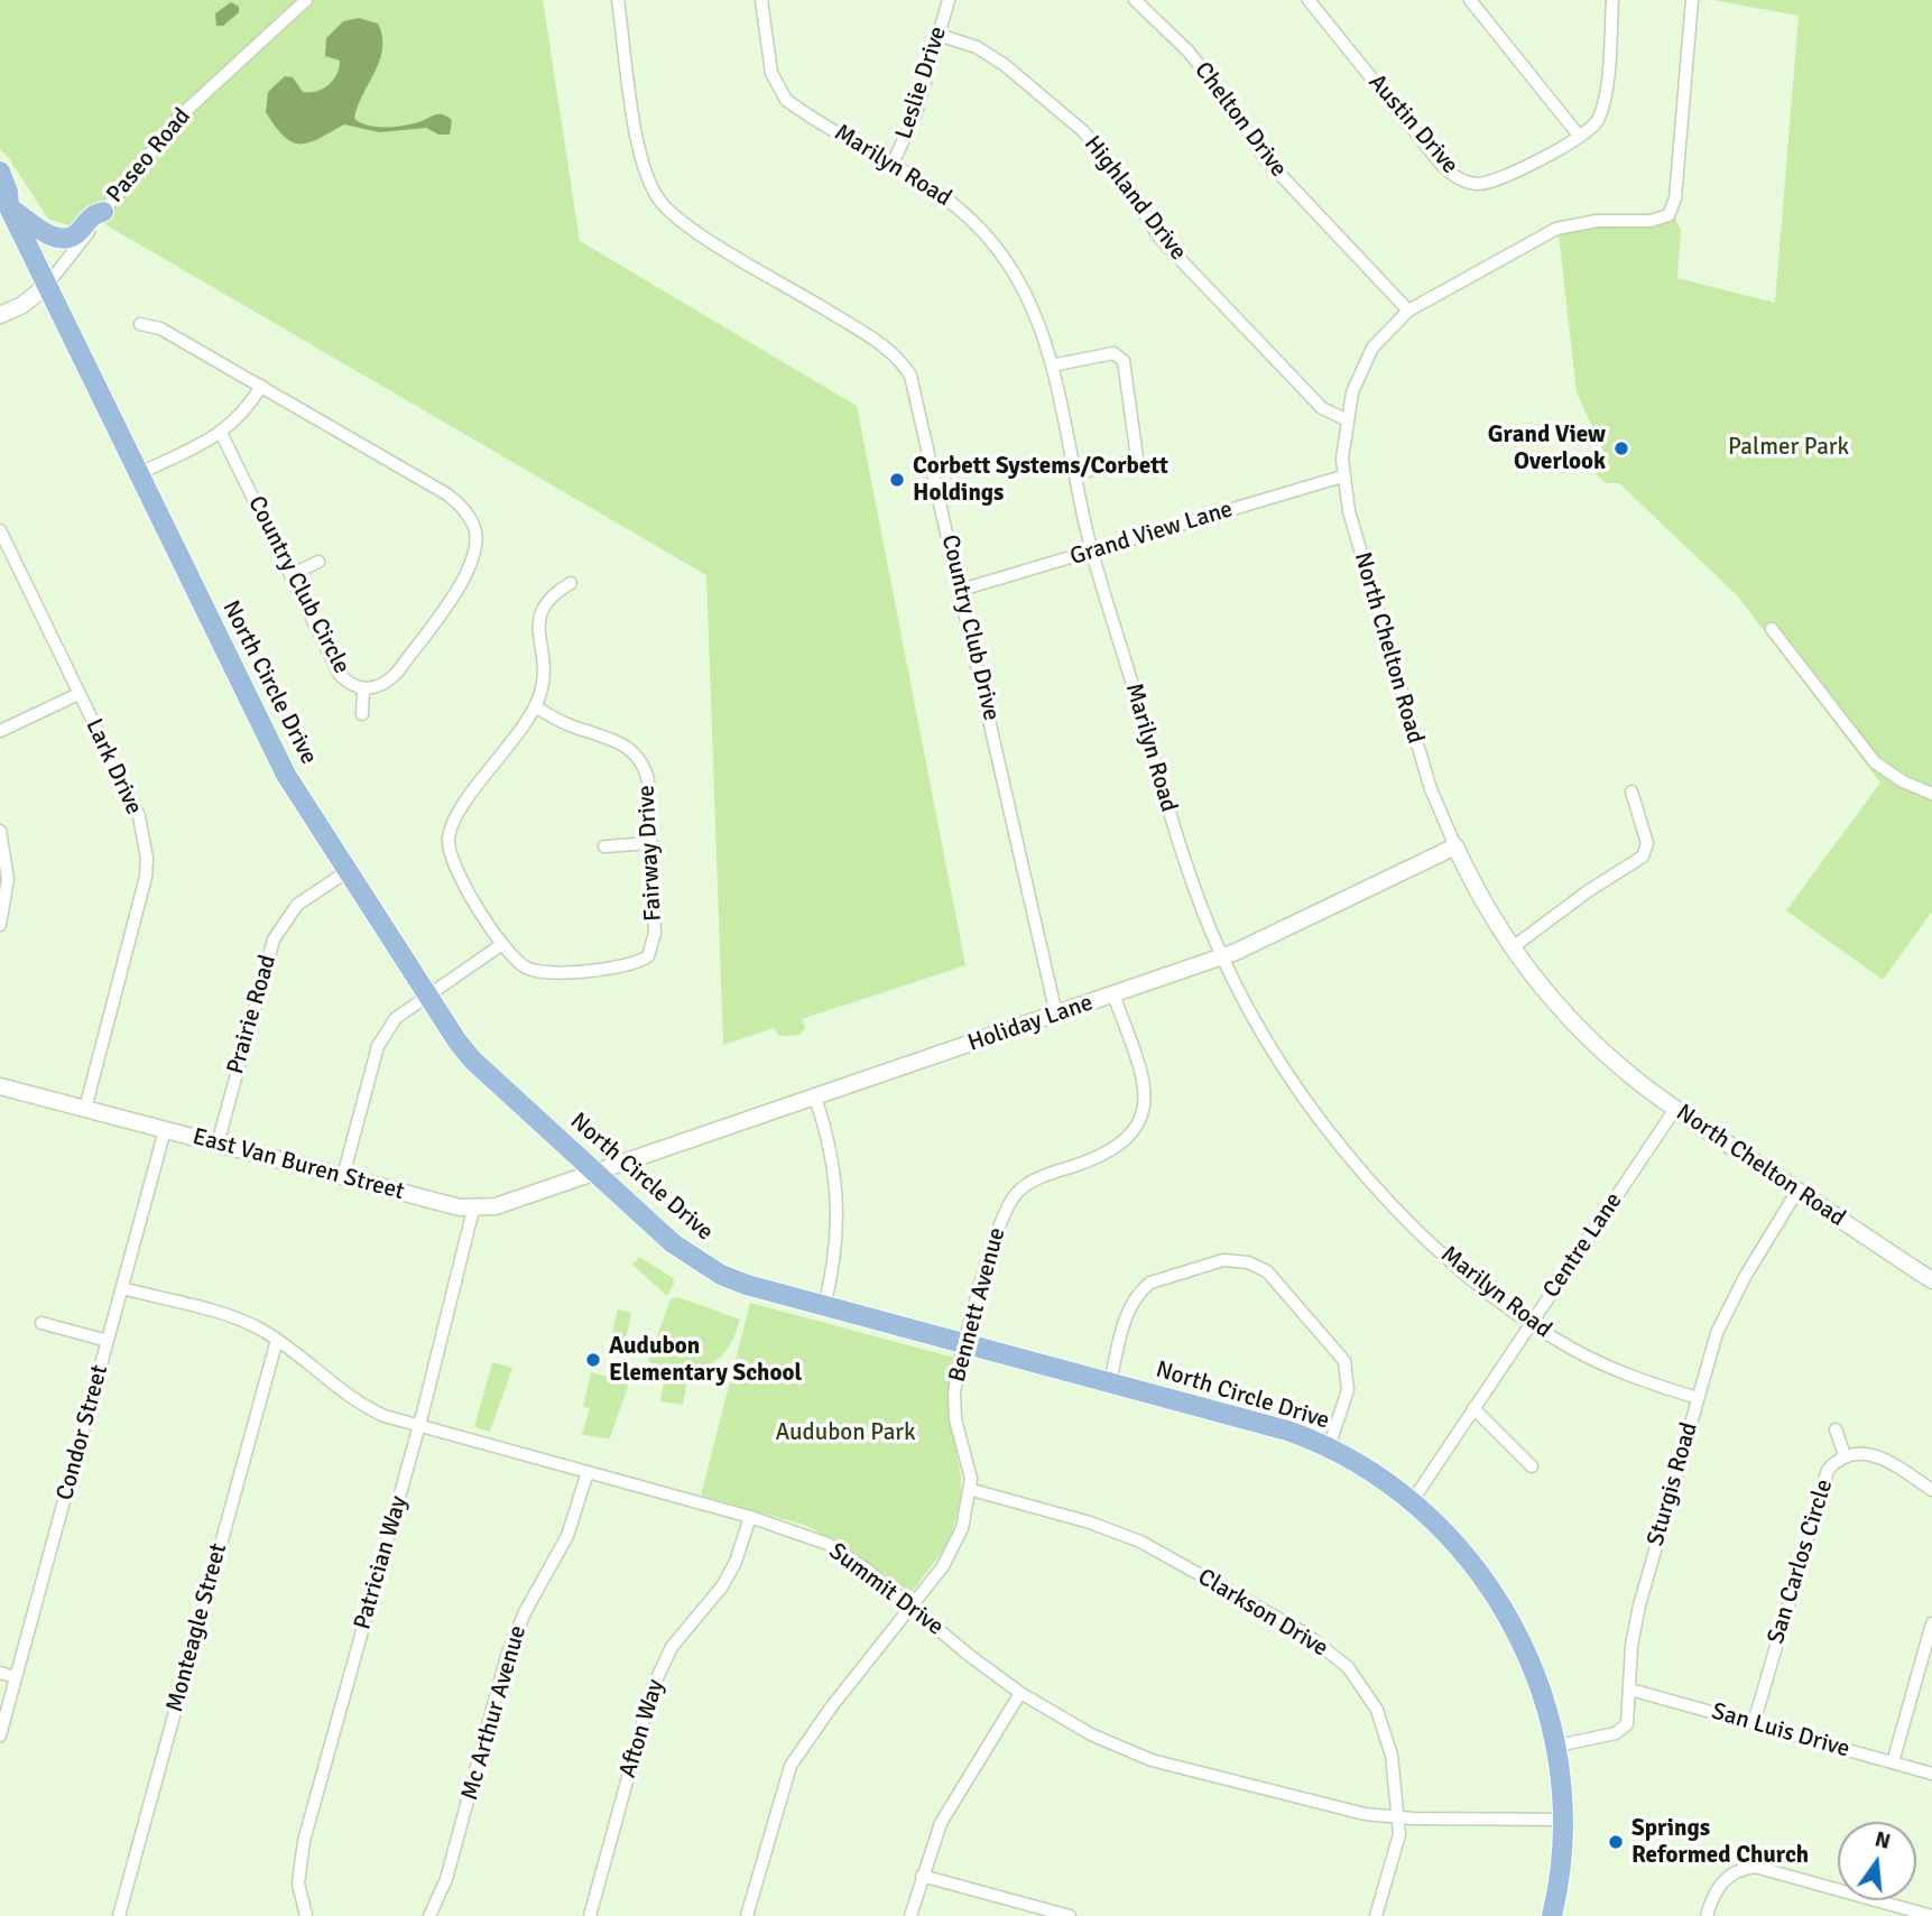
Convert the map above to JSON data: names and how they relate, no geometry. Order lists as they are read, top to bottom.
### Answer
{
  "streets": {
    "main road": ["North Circle Drive"],
    "street": [
      "Leslie Drive",
      "Chelton Drive",
      "Austin Drive",
      "Paseo Road",
      "Marilyn Road",
      "Highland Drive",
      "Grand View Lane",
      "Country Club Circle",
      "Country Club Drive",
      "North Chelton Road",
      "Lark Drive",
      "Fairway Drive",
      "Prairie Road",
      "Holiday Lane",
      "East Van Buren Street",
      "Centre Lane",
      "Bennett Avenue",
      "Condor Street",
      "Sturgis Road",
      "San Carlos Circle",
      "Patrician Way",
      "Summit Drive",
      "Clarkson Drive",
      "Monteagle Street",
      "Mc Arthur Avenue",
      "Afton Way",
      "San Luis Drive"
    ]
  },
  "crossings": [
    ["Leslie Drive", "Marilyn Road"],
    ["Leslie Drive", "Highland Drive"],
    ["Chelton Drive", "North Chelton Road"],
    ["Paseo Road", "North Circle Drive"],
    ["Marilyn Road", "Grand View Lane"],
    ["Marilyn Road", "Holiday Lane"],
    ["Marilyn Road", "Centre Lane"],
    ["Marilyn Road", "Sturgis Road"],
    ["Highland Drive", "North Chelton Road"],
    ["Grand View Lane", "Country Club Drive"],
    ["Grand View Lane", "North Chelton Road"],
    ["Country Club Drive", "Holiday Lane"],
    ["North Chelton Road", "Holiday Lane"],
    ["North Chelton Road", "Centre Lane"],
    ["North Chelton Road", "Sturgis Road"],
    ["North Circle Drive", "Prairie Road"],
    ["North Circle Drive", "Holiday Lane"],
    ["North Circle Drive", "East Van Buren Street"],
    ["North Circle Drive", "Centre Lane"],
    ["North Circle Drive", "Bennett Avenue"],
    ["North Circle Drive", "Sturgis Road"],
    ["North Circle Drive", "Summit Drive"],
    ["Lark Drive", "East Van Buren Street"],
    ["Prairie Road", "East Van Buren Street"],
    ["Holiday Lane", "East Van Buren Street"],
    ["Holiday Lane", "Bennett Avenue"],
    ["East Van Buren Street", "Condor Street"],
    ["East Van Buren Street", "Patrician Way"],
    ["Bennett Avenue", "Summit Drive"],
    ["Bennett Avenue", "Clarkson Drive"],
    ["Condor Street", "Summit Drive"],
    ["Sturgis Road", "San Luis Drive"],
    ["San Carlos Circle", "San Luis Drive"],
    ["Patrician Way", "Summit Drive"],
    ["Summit Drive", "Clarkson Drive"],
    ["Summit Drive", "Monteagle Street"],
    ["Summit Drive", "Mc Arthur Avenue"],
    ["Summit Drive", "Afton Way"]
  ],
  "parks": ["Palmer Park", "Audubon Park"],
  "places": [
    "Grand View Overlook",
    "Corbett Systems/Corbett Holdings",
    "Audubon Elementary School",
    "Springs Reformed Church"
  ],
  "north": "top"
}
